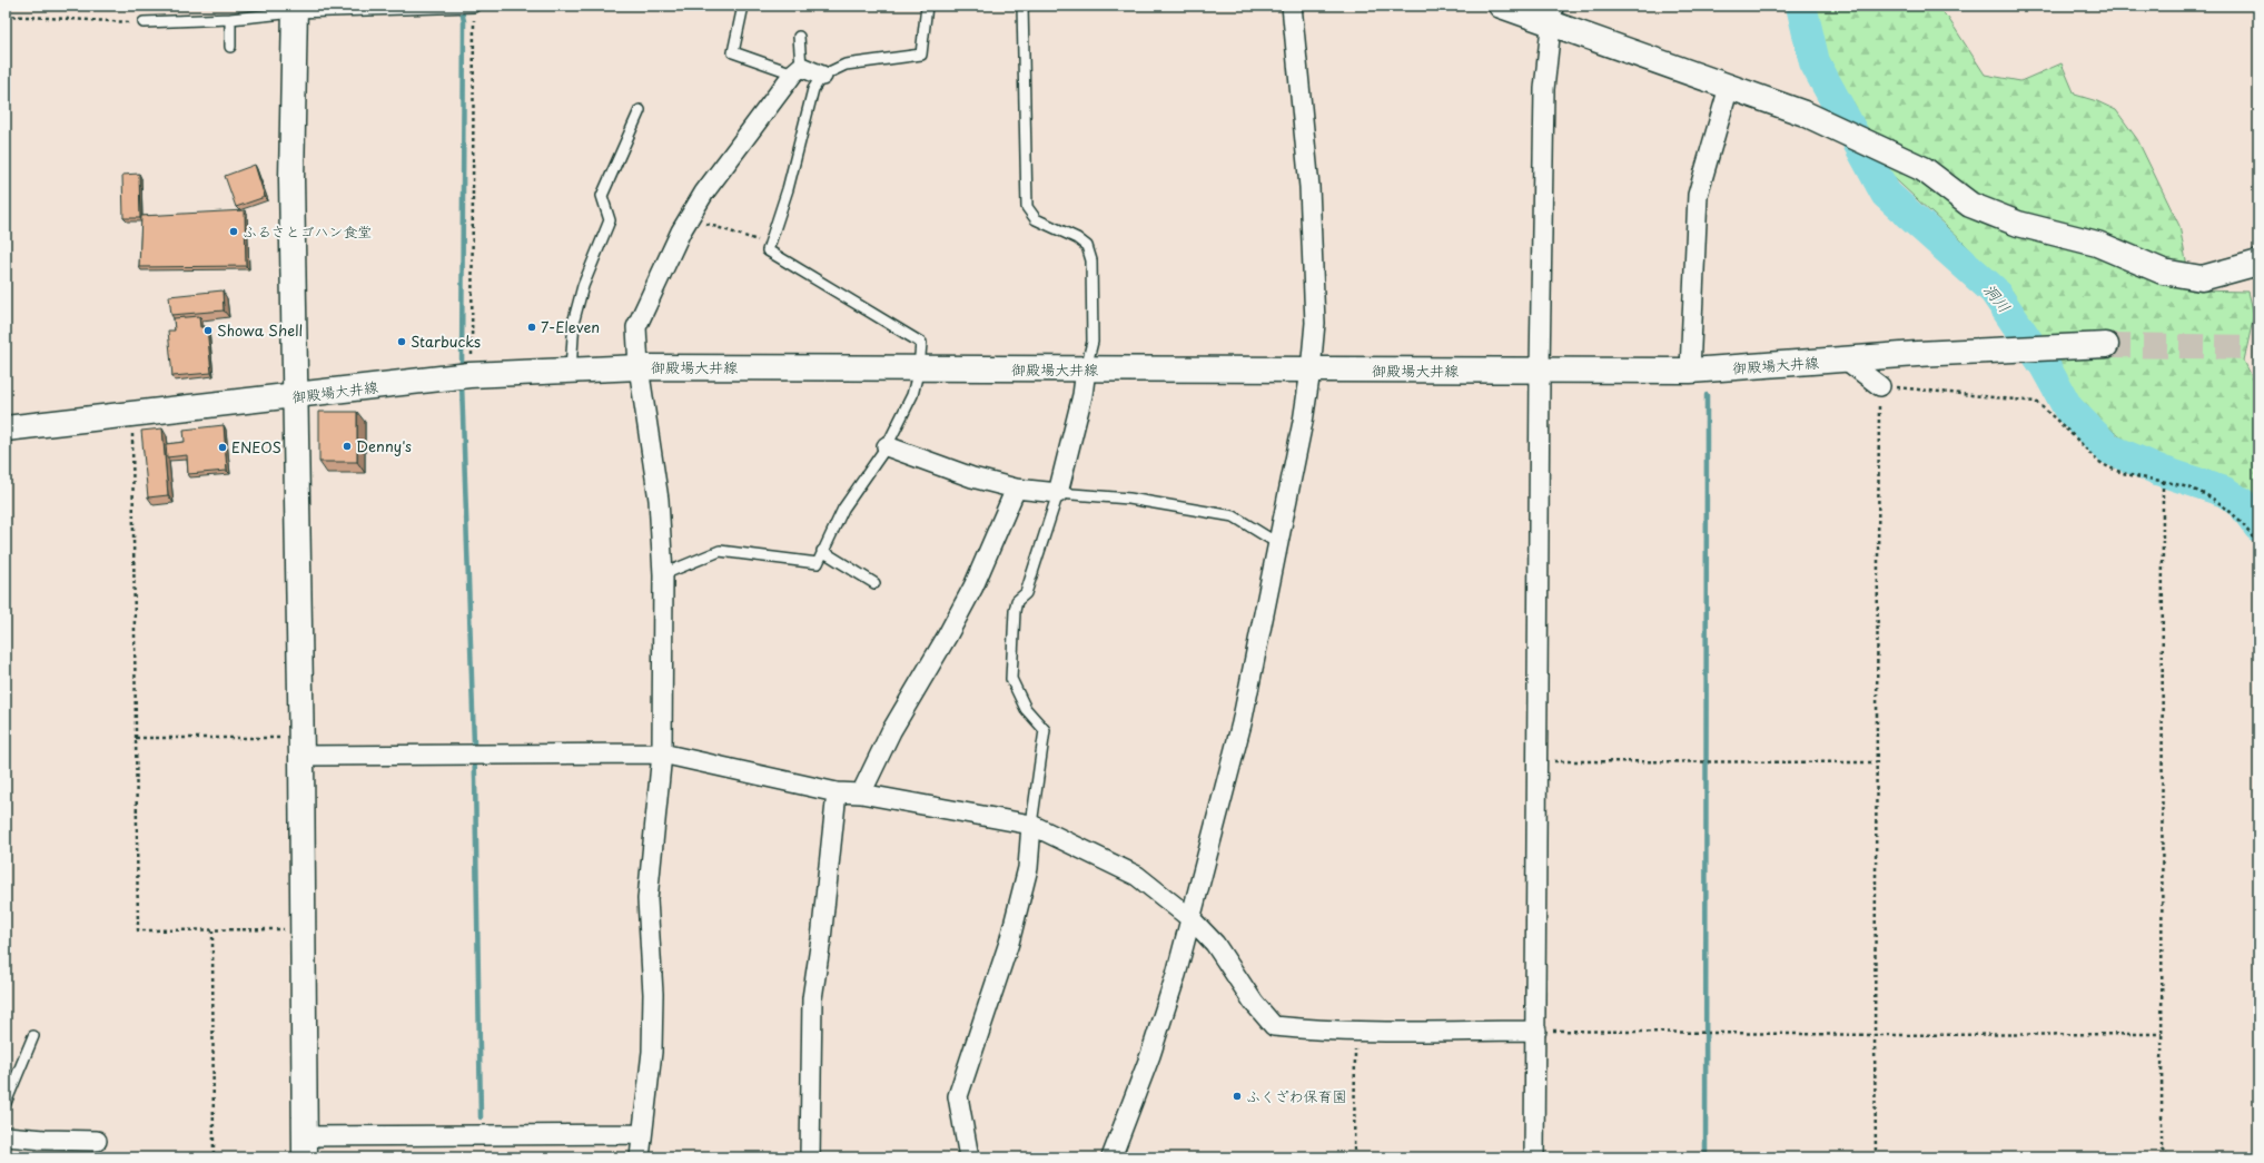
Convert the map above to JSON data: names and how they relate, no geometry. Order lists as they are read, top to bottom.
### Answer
{
  "streets": {
    "main road": ["御殿場大井線"]
  },
  "water": ["洞川"],
  "places": [
    "ふるさとゴハン食堂",
    "7-Eleven",
    "Showa Shell",
    "Starbucks",
    "Denny's",
    "ENEOS",
    "ふくざわ保育園"
  ]
}
